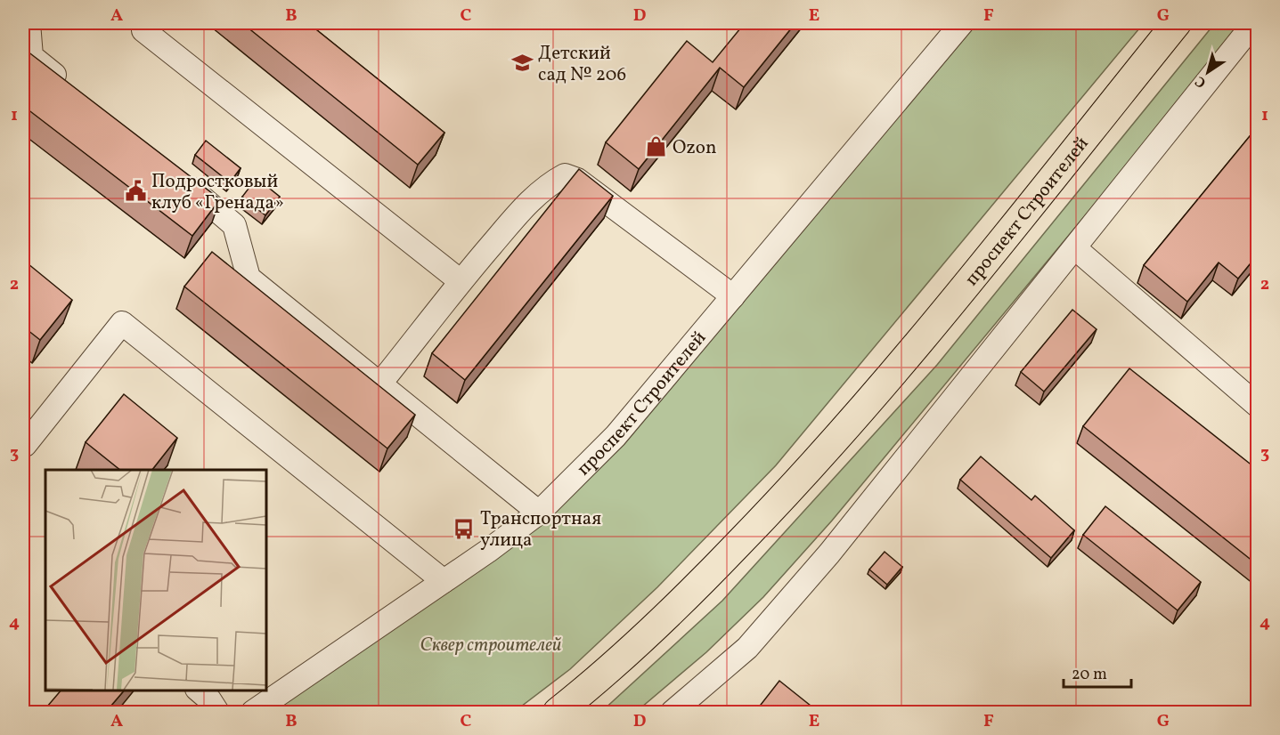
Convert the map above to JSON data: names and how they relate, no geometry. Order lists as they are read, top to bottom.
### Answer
{
  "streets": {
    "main road": ["проспект Строителей"]
  },
  "parks": ["Cквер cтроителей"],
  "places": {
    "school or university": ["Детский сад № 206"],
    "shop": ["Ozon"],
    "public building": ["Подростковый клуб «Гренада»"],
    "bus stop": ["Транспортная улица"]
  },
  "scale_bar": "20 m",
  "north": "bottom left",
  "grid": {
    "columns": [
      "A",
      "B",
      "C",
      "D",
      "E",
      "F",
      "G"
    ],
    "rows": [
      "1",
      "2",
      "3",
      "4"
    ]
  }
}
